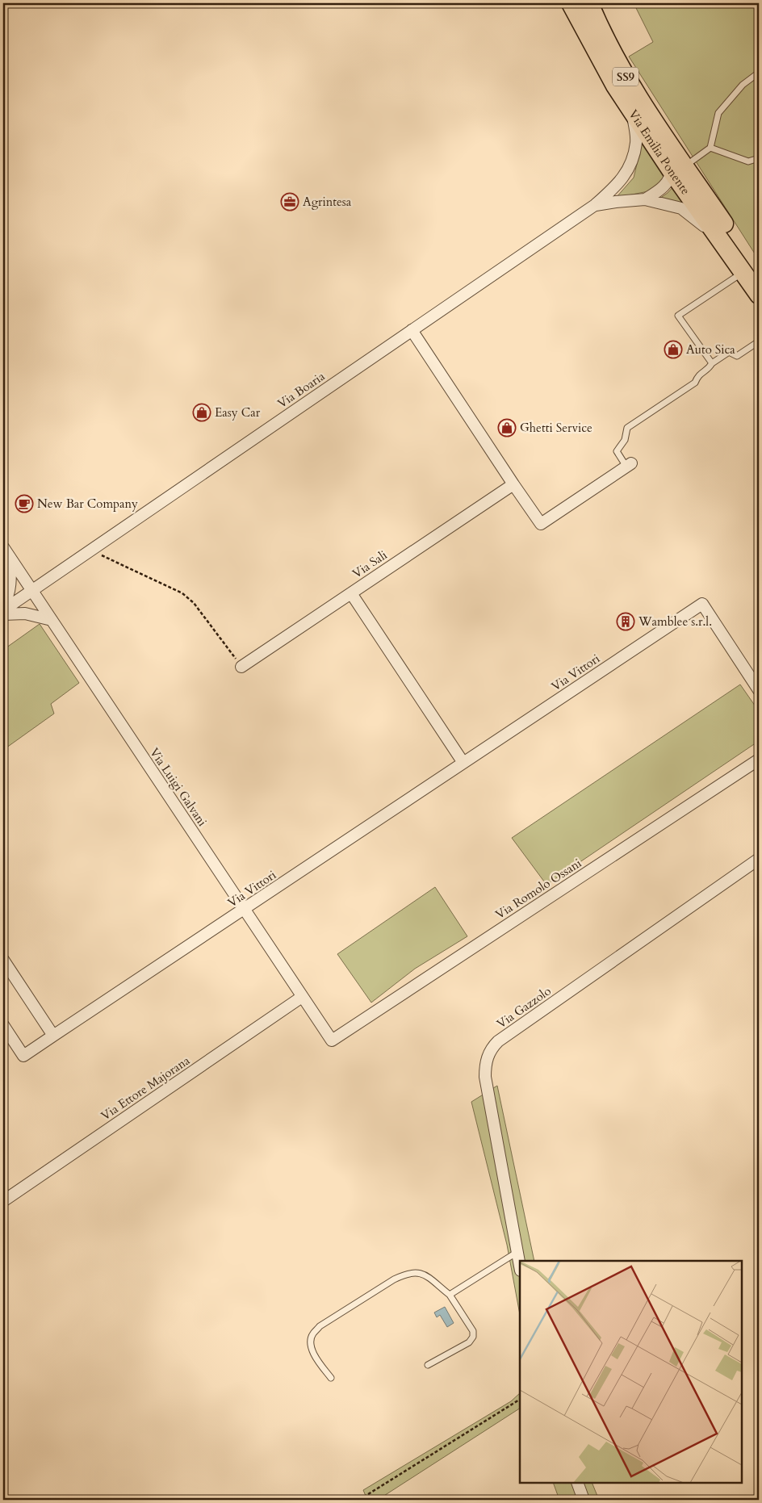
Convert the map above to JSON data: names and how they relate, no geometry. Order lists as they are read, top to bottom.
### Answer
{
  "streets": {
    "main road": ["SS9", "Via Emilia Ponente"],
    "street": [
      "Via Boaria",
      "Via Sali",
      "Via Vittori",
      "Via Luigi Galvani",
      "Via Romolo Ossani",
      "Via Gazzolo",
      "Via Ettore Majorana"
    ]
  },
  "crossings": [
    ["Via Emilia Ponente", "Via Boaria"],
    ["Via Boaria", "Via Luigi Galvani"],
    ["Via Vittori", "Via Luigi Galvani"],
    ["Via Luigi Galvani", "Via Romolo Ossani"],
    ["Via Luigi Galvani", "Via Ettore Majorana"]
  ],
  "places": {
    "office": ["Agrintesa"],
    "shop": ["Auto Sica", "Easy Car", "Ghetti Service"],
    "cafe": ["New Bar Company"],
    "building": ["Wamblee s.r.l."]
  }
}
